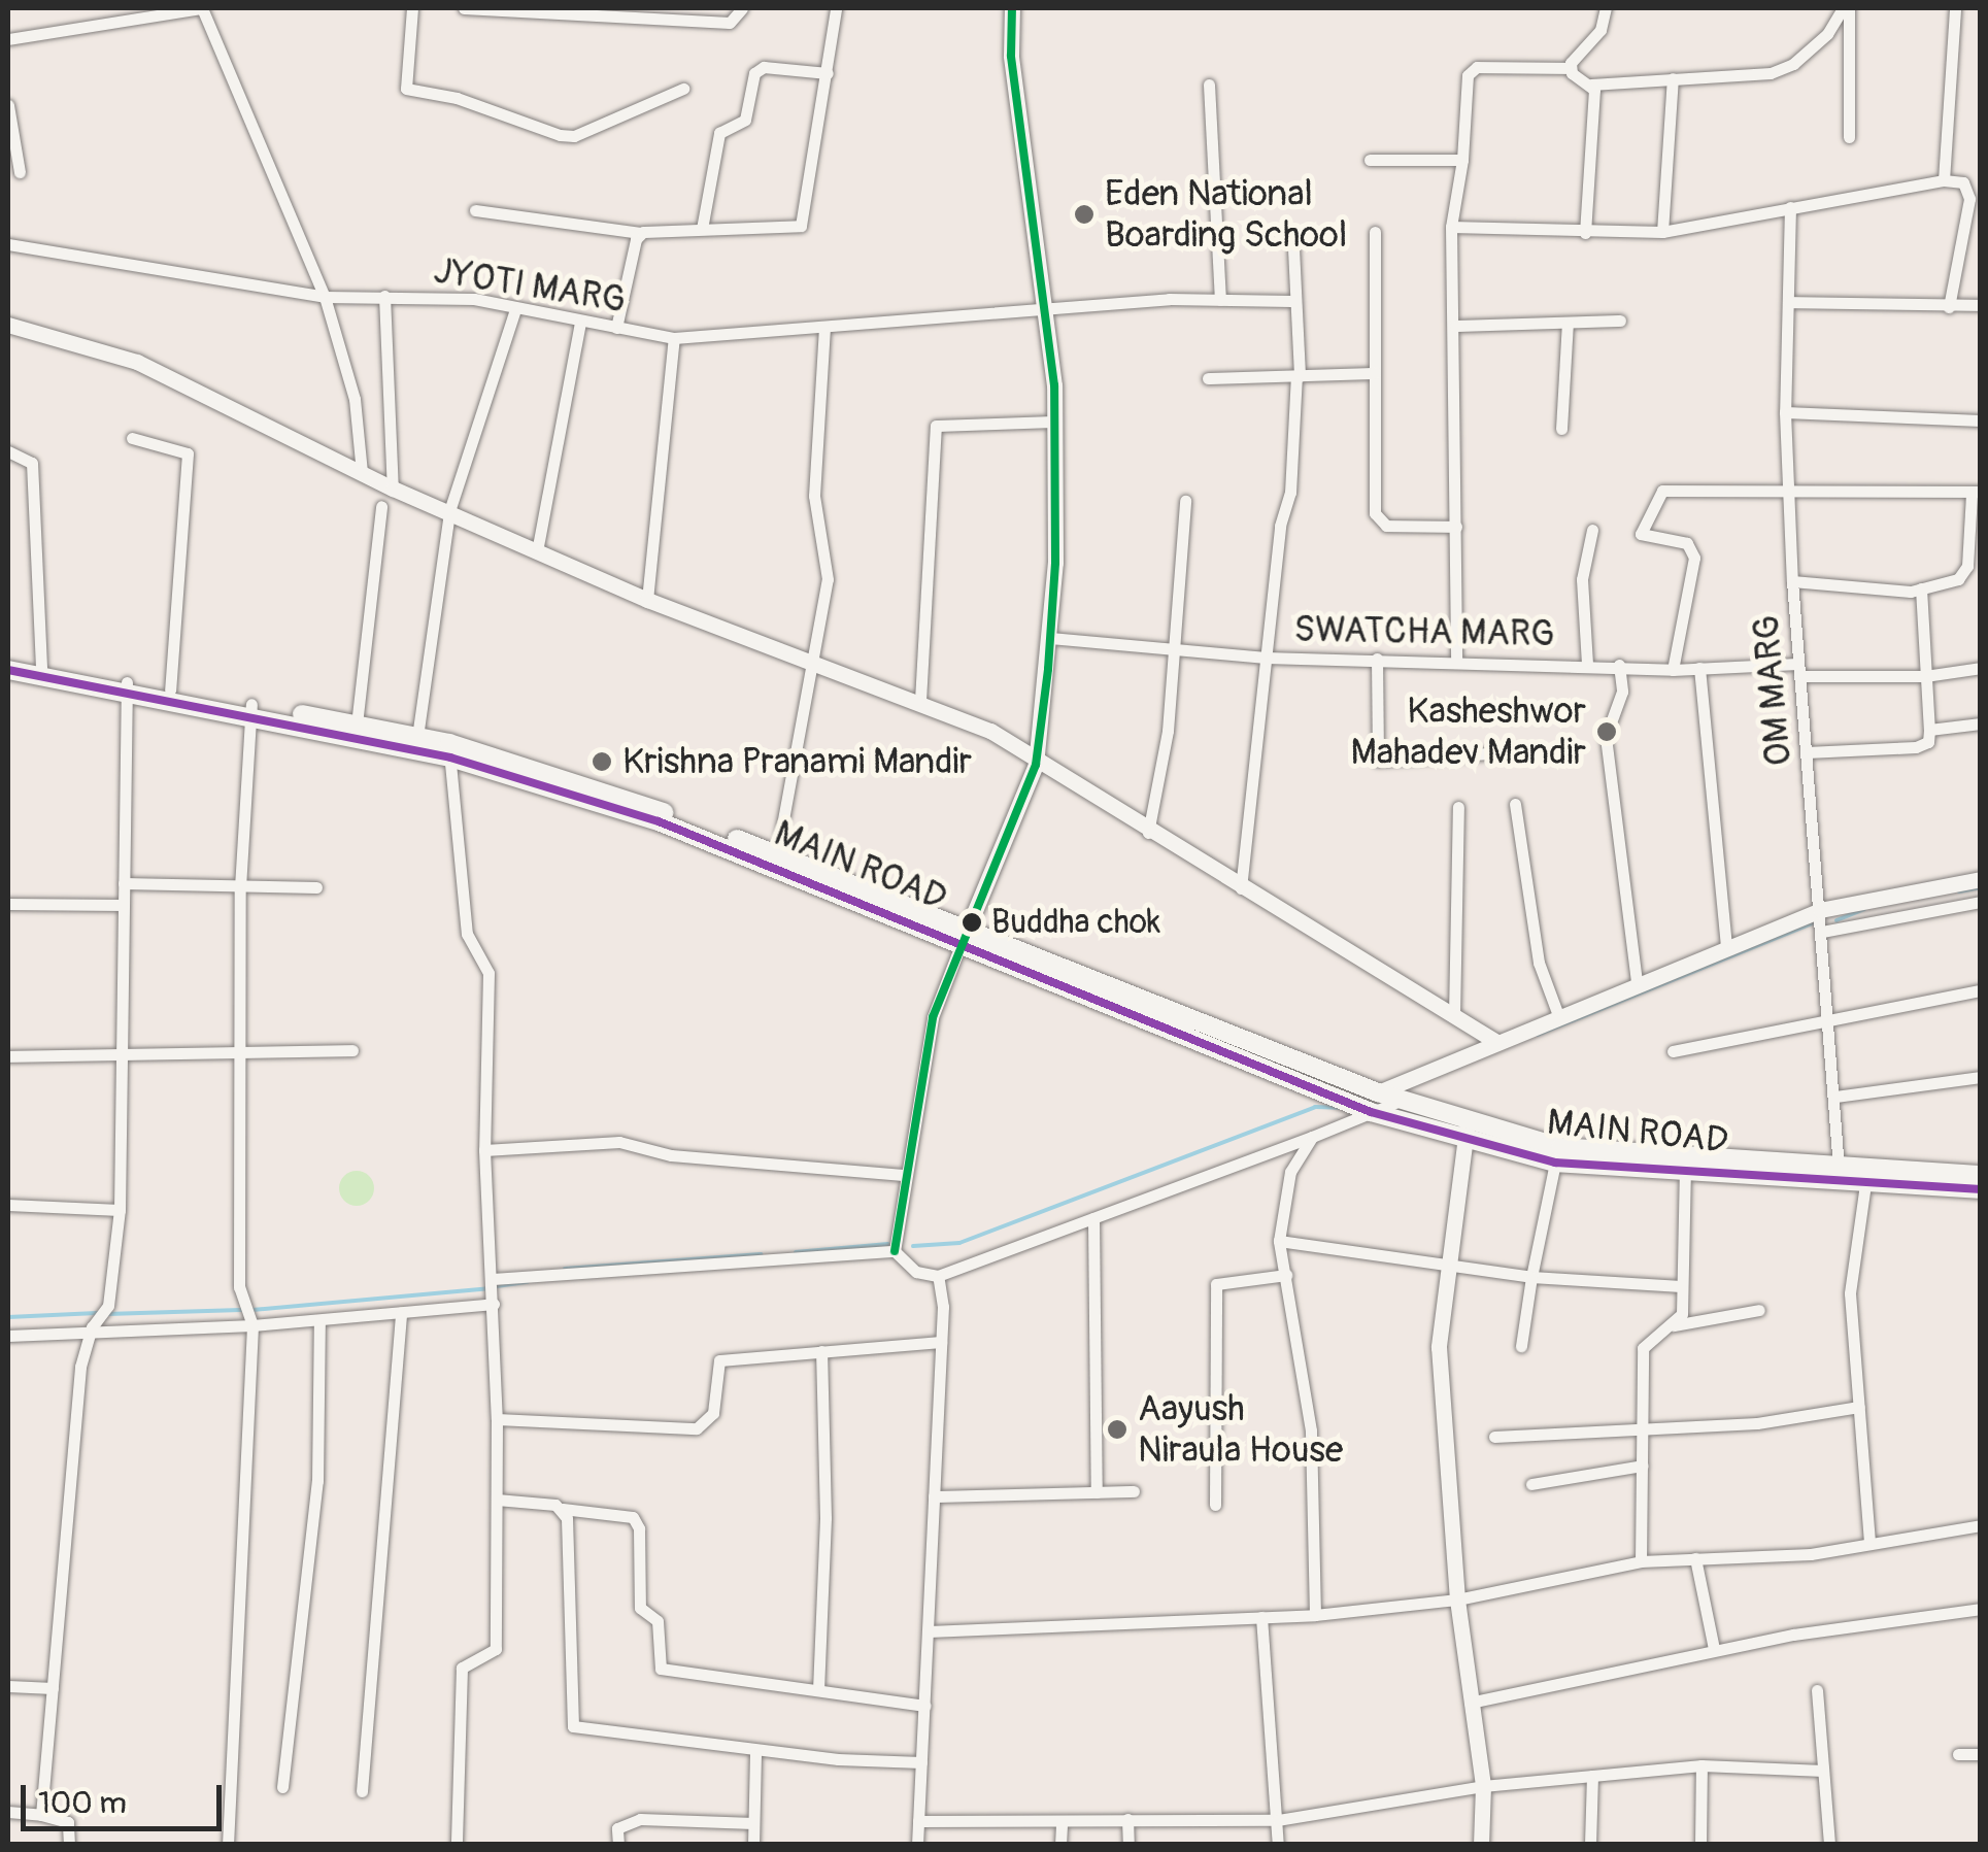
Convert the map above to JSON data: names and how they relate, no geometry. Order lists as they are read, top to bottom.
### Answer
{
  "streets": {
    "main road": ["MAIN ROAD"],
    "street": ["JYOTI MARG", "SWATCHA MARG", "OM MARG"]
  },
  "crossings": [
    ["SWATCHA MARG", "OM MARG"],
    ["OM MARG", "MAIN ROAD"]
  ],
  "places": [
    "Eden National Boarding School",
    "Kasheshwor Mahadev Mandir",
    "Krishna Pranami Mandir",
    "Buddha chok",
    "Aayush Niraula House"
  ],
  "scale_bar": "100 m"
}
